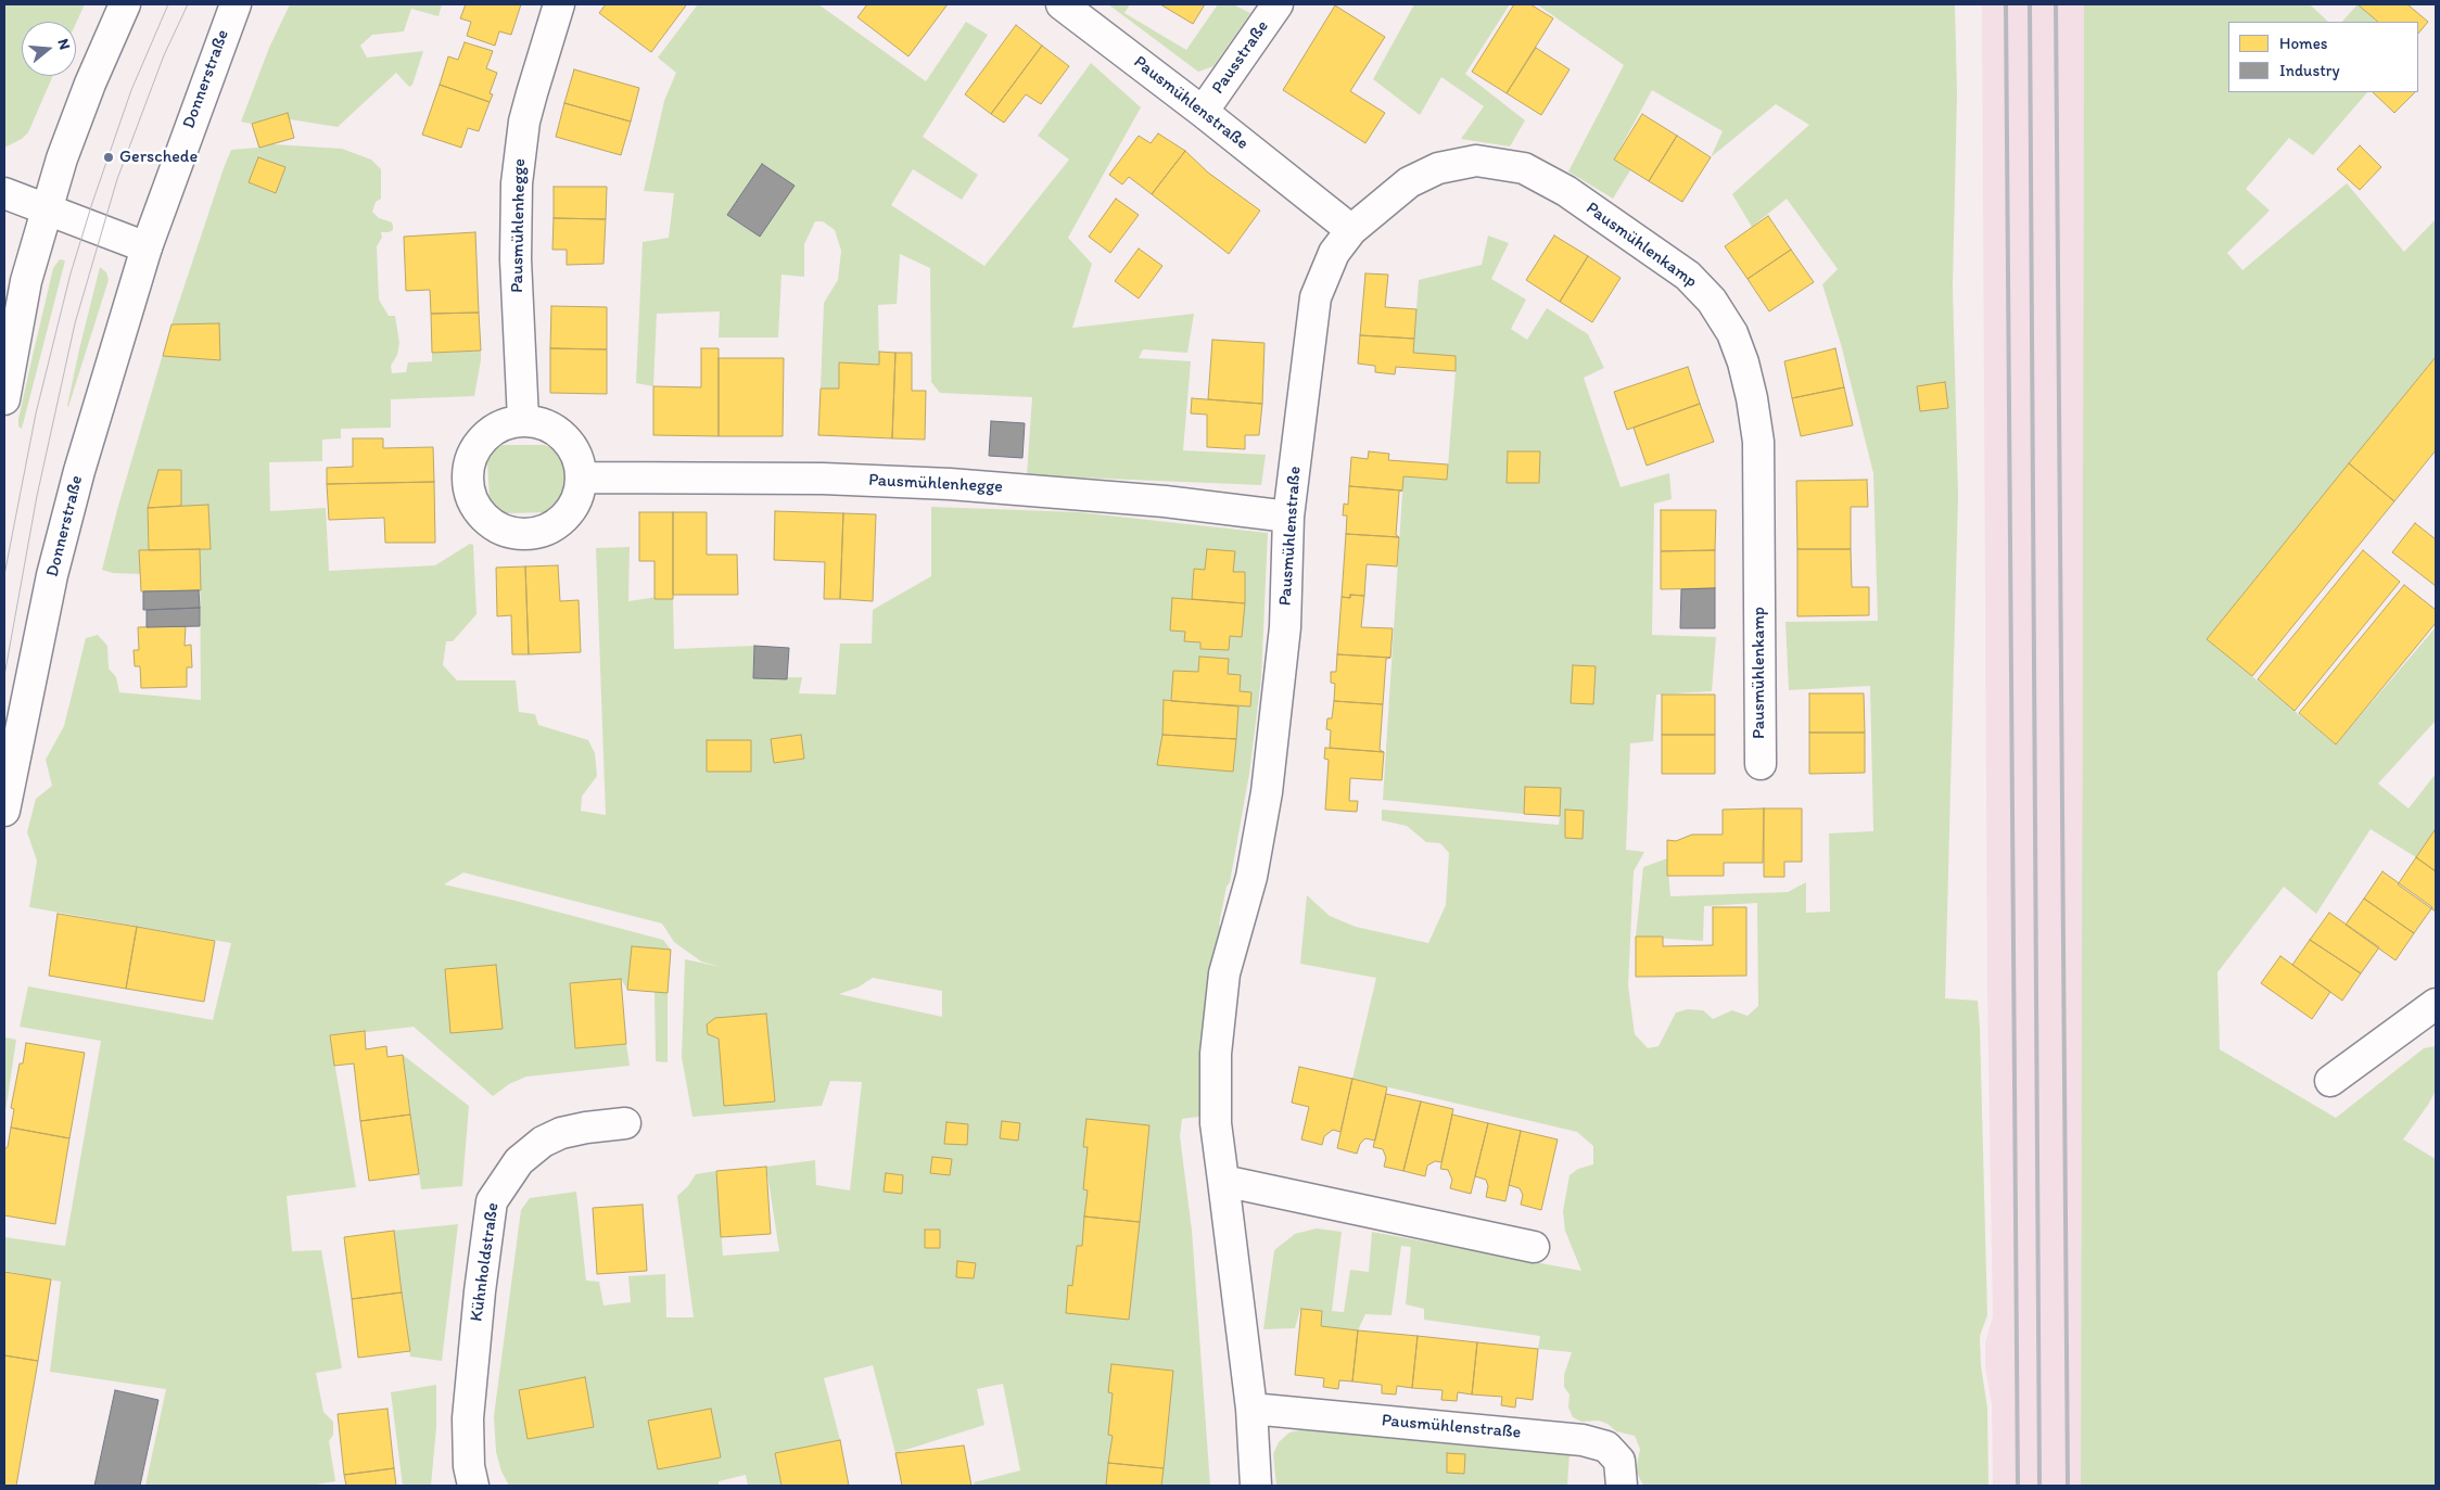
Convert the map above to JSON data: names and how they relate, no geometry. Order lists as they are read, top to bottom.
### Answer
{
  "streets": {
    "street": [
      "Pausstraße",
      "Donnerstraße",
      "Pausmühlenstraße",
      "Pausmühlenhegge",
      "Pausmühlenkamp",
      "Kühnholdstraße"
    ]
  },
  "crossings": [
    ["Pausstraße", "Pausmühlenstraße"],
    ["Pausmühlenstraße", "Pausmühlenhegge"],
    ["Pausmühlenstraße", "Pausmühlenkamp"]
  ],
  "places": ["Gerschede"],
  "legend": ["Homes", "Industry"],
  "north": "right"
}
